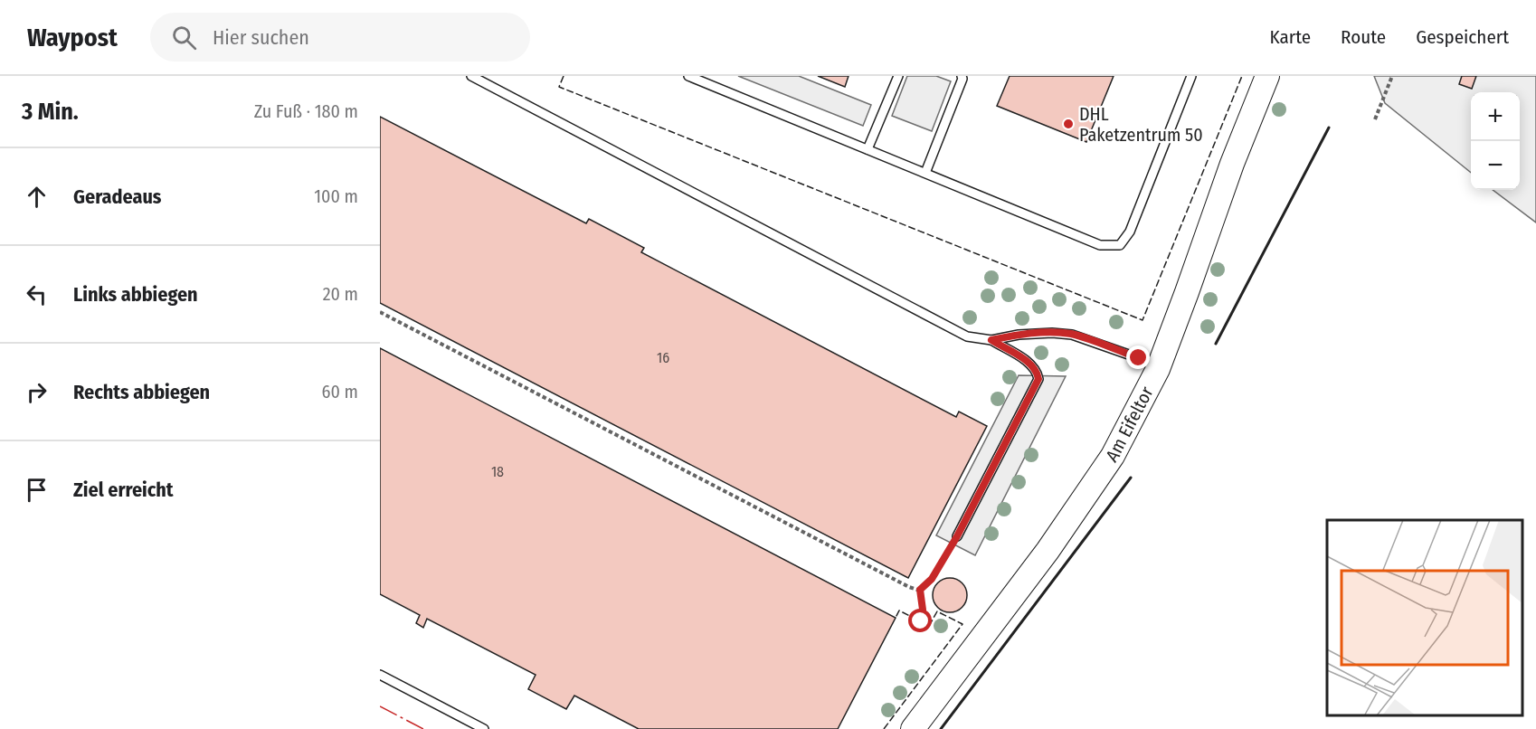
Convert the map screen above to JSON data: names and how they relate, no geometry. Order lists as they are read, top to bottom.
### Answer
{
  "streets": {
    "main road": ["Am Eifeltor"]
  },
  "places": ["DHL Paketzentrum 50"],
  "house_numbers": ["16", "18"],
  "page": {
    "header": "Waypost",
    "search": "Hier suchen",
    "nav": ["Karte", "Route", "Gespeichert"],
    "heading": ["3 Min.", "Zu Fuß · 180 m"],
    "map_buttons": ["+", "−"],
    "list": [
      ["Geradeaus", "100 m"],
      ["Links abbiegen", "20 m"],
      ["Rechts abbiegen", "60 m"],
      "Ziel erreicht"
    ]
  }
}
